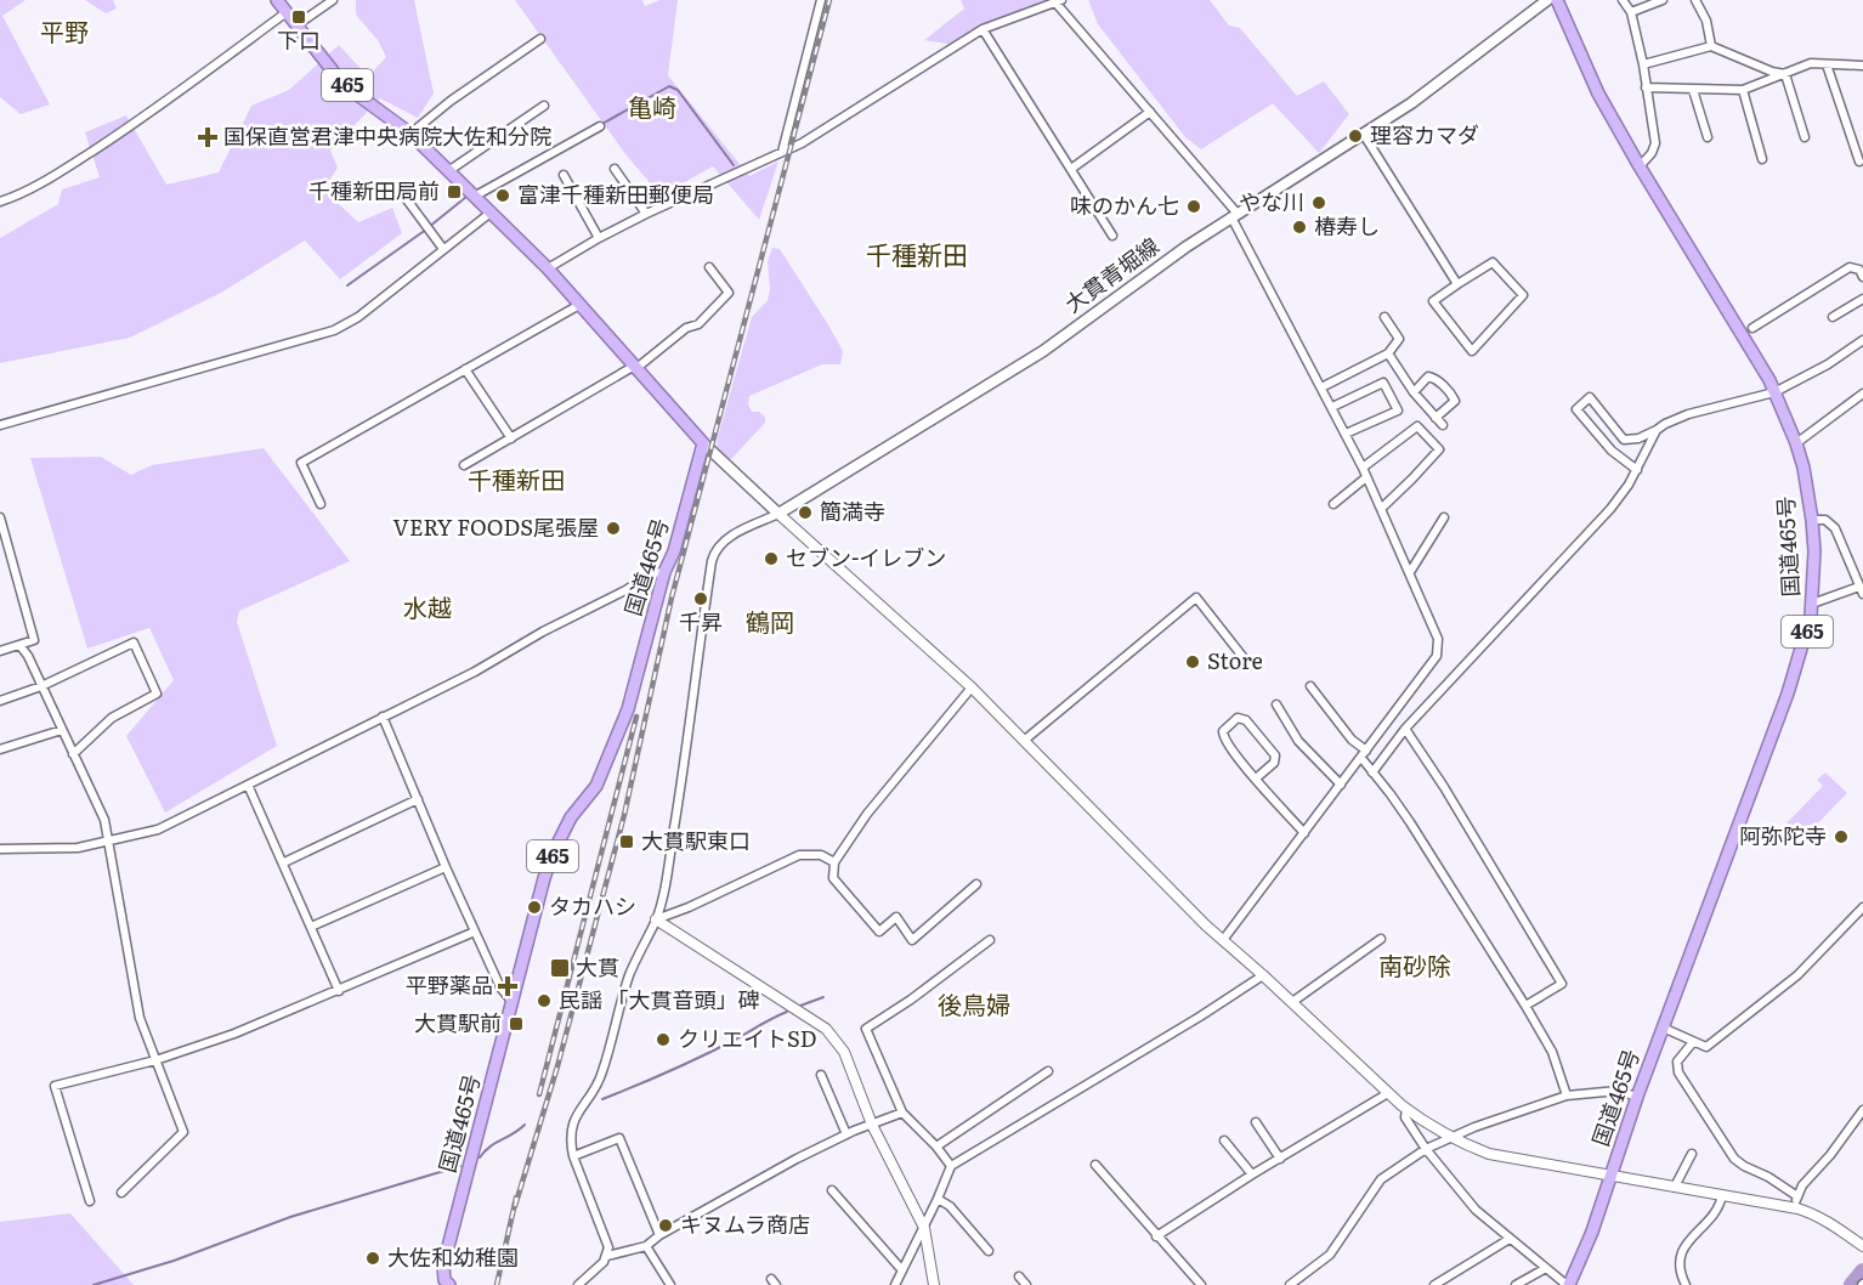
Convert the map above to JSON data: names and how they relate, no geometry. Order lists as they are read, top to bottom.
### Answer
{
  "streets": {
    "highway": ["465", "国道465号"],
    "main road": ["大貫青堀線"]
  },
  "crossings": [
    ["465", "国道465号"]
  ],
  "districts": [
    "平野",
    "亀崎",
    "千種新田",
    "千種新田",
    "水越",
    "鶴岡",
    "南砂除",
    "後鳥婦"
  ],
  "places": {
    "transit": [
      "下口",
      "千種新田局前",
      "大貫駅東口",
      "大貫",
      "大貫駅前"
    ],
    "other": [
      "理容カマダ",
      "富津千種新田郵便局",
      "やな川",
      "味のかん七",
      "椿寿し",
      "簡満寺",
      "VERY FOODS尾張屋",
      "セブン-イレブン",
      "千昇",
      "Store",
      "阿弥陀寺",
      "タカハシ",
      "民謡 「大貫音頭」碑",
      "クリエイトSD",
      "キヌムラ商店",
      "大佐和幼稚園"
    ],
    "health": ["国保直営君津中央病院大佐和分院", "平野薬品"]
  }
}
